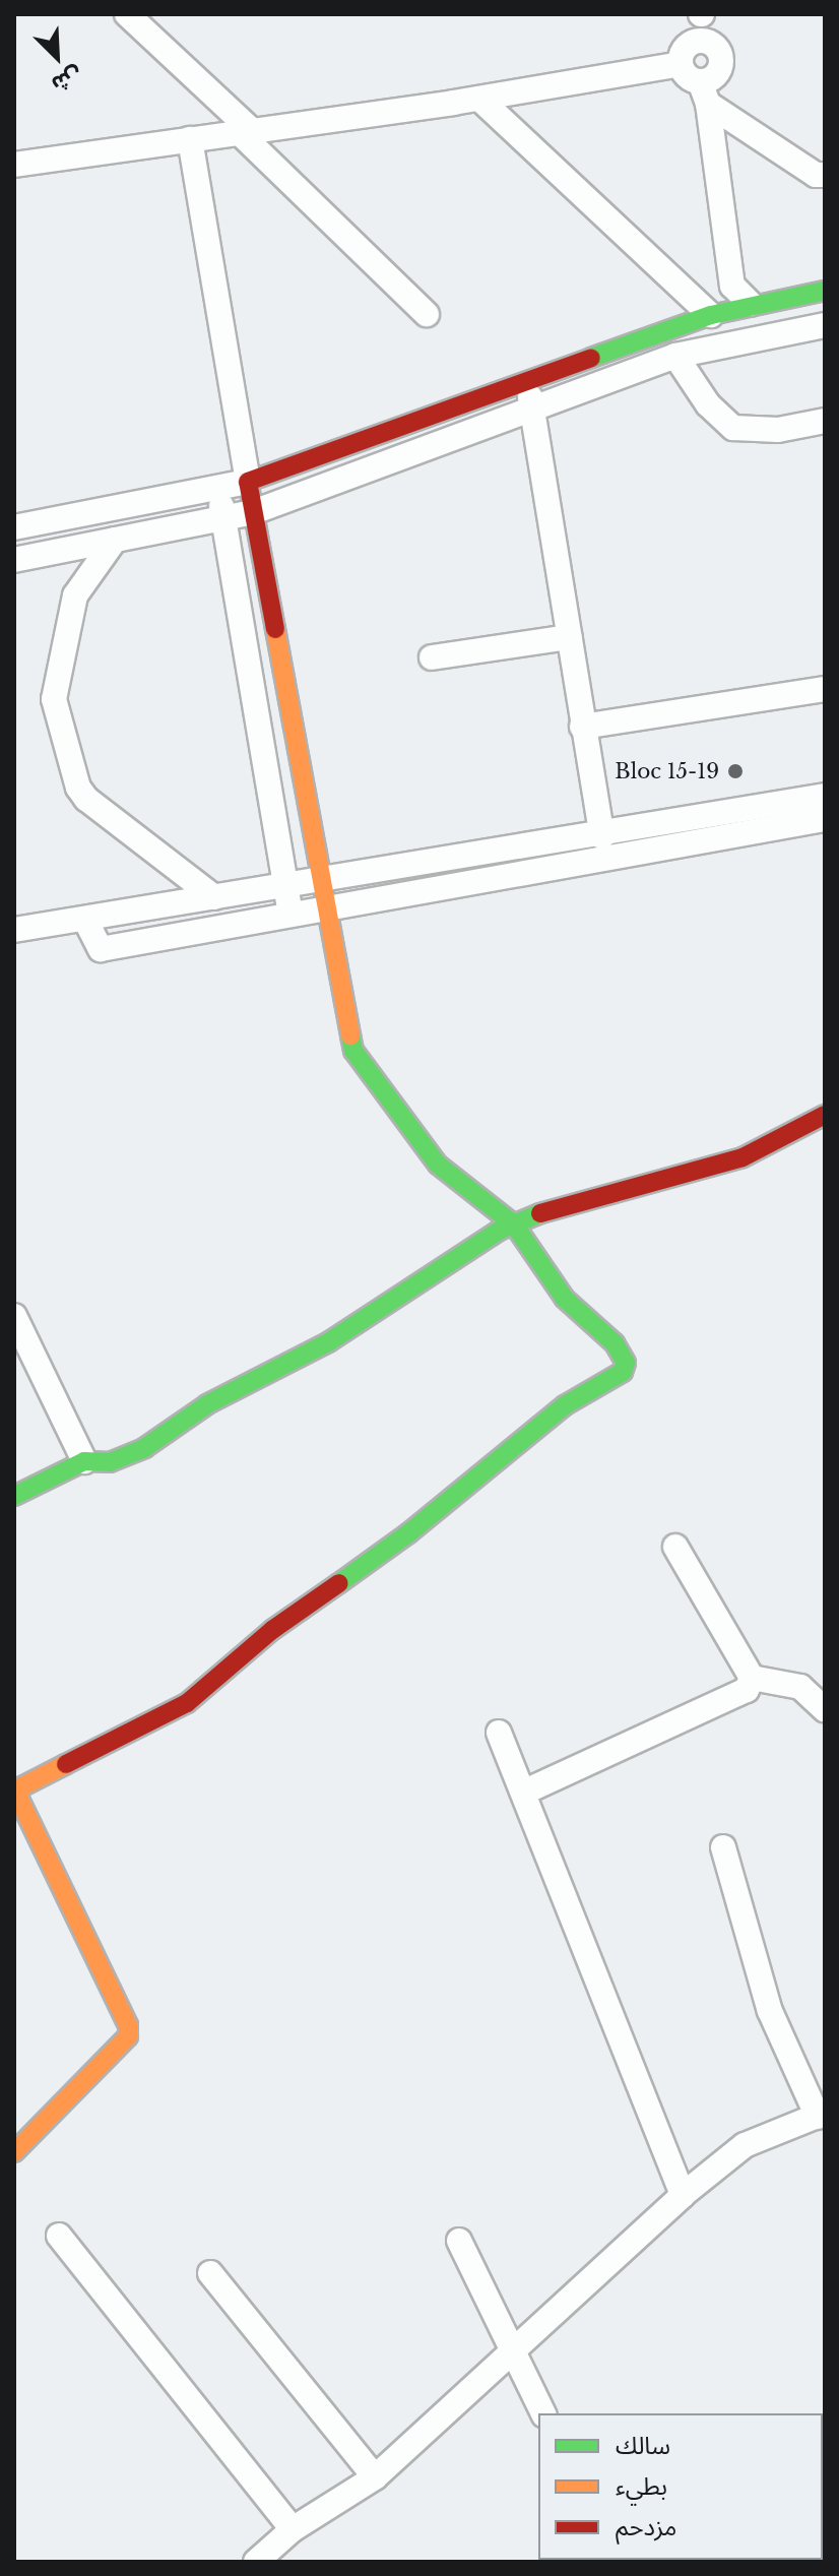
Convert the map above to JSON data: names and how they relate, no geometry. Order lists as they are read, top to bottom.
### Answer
{
  "places": ["Bloc 15-19"],
  "legend": ["سالك", "بطيء", "مزدحم"],
  "north": "bottom right"
}
